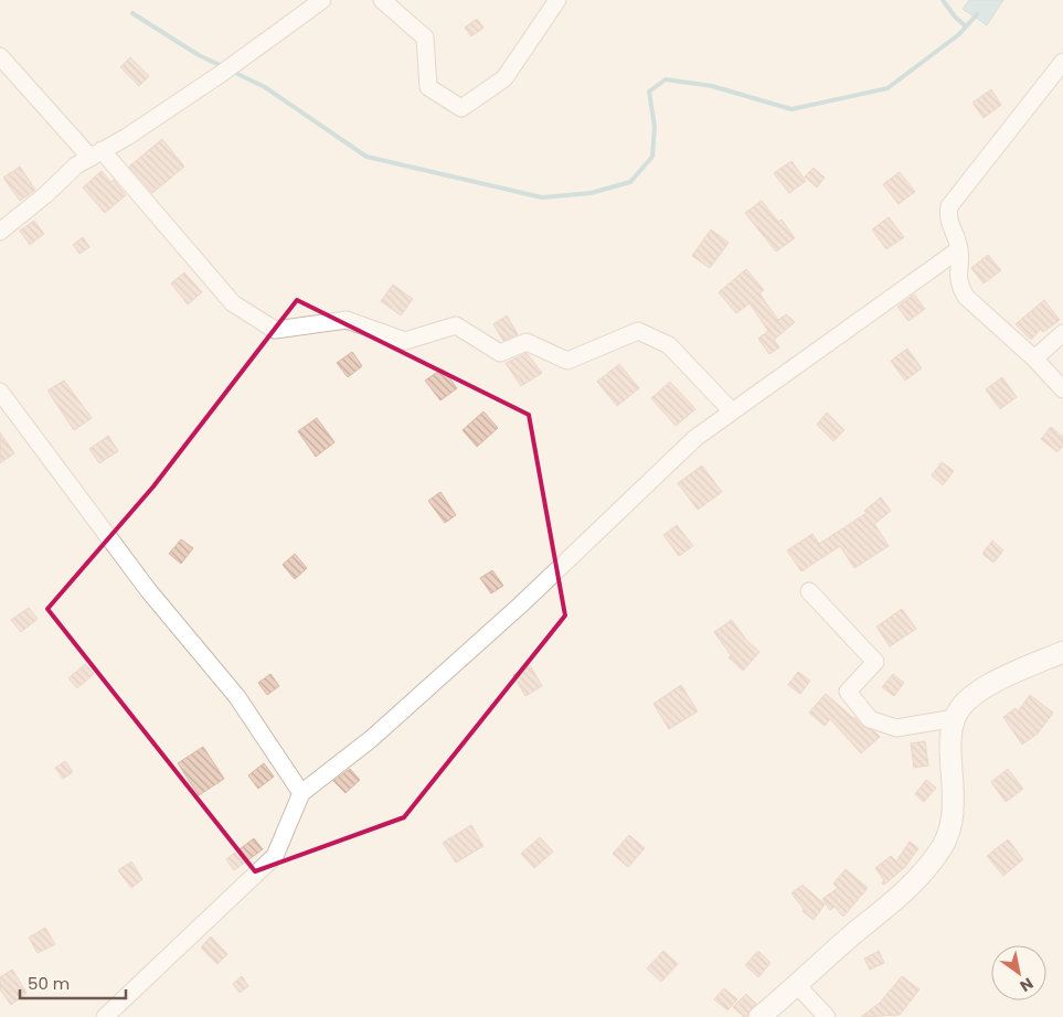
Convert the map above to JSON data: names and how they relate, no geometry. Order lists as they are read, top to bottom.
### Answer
{
  "scale_bar": "50 m",
  "north": "bottom right"
}
